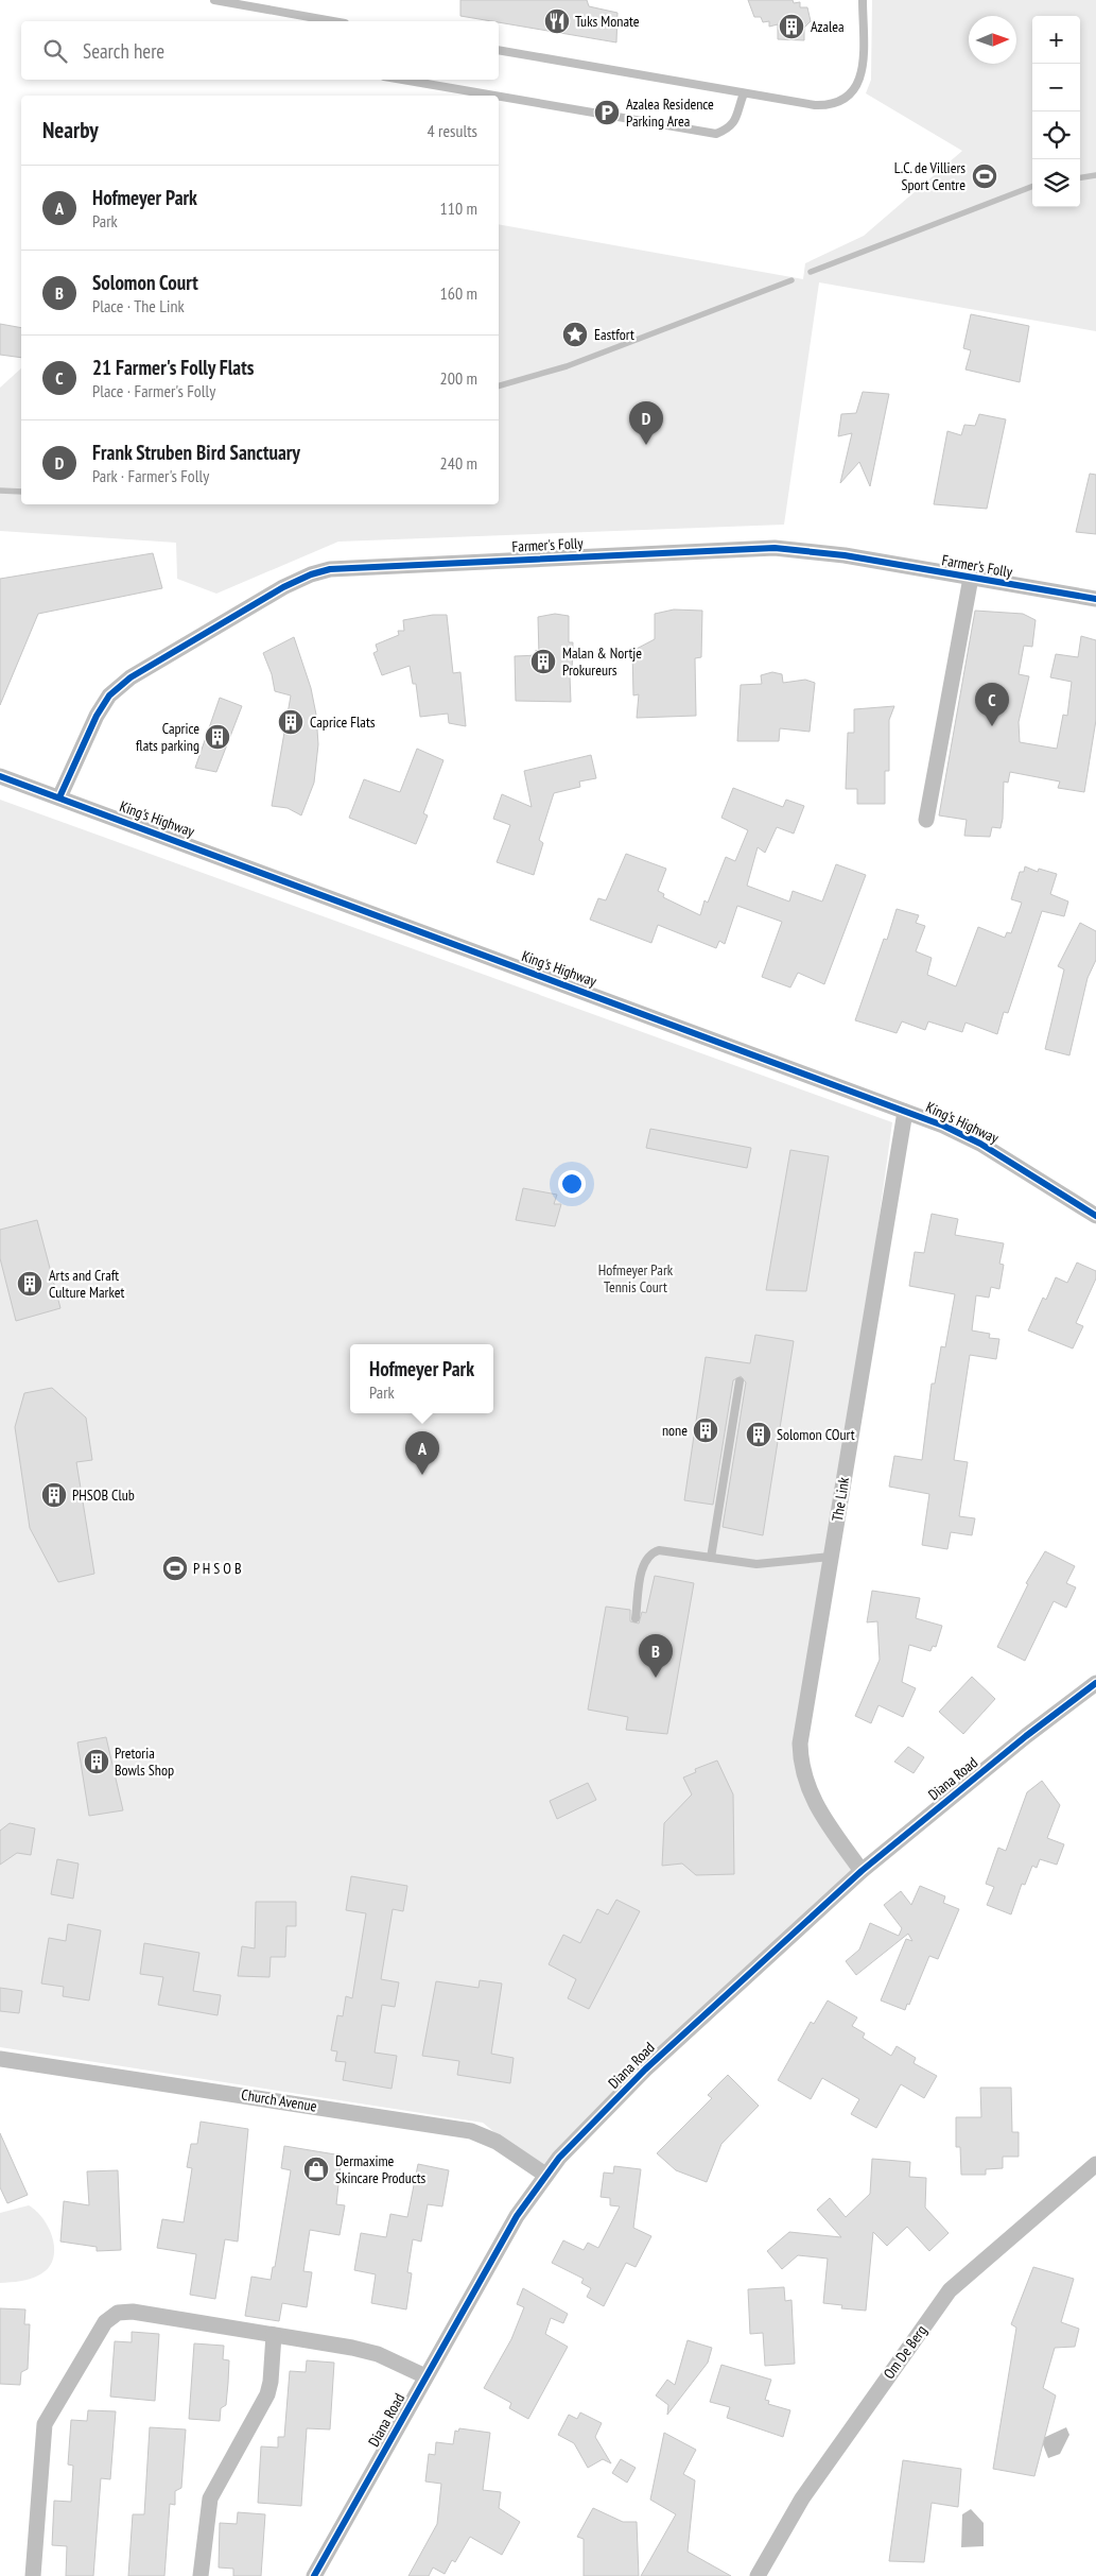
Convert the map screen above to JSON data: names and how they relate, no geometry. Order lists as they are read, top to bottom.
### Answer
{
  "streets": {
    "street": [
      "Farmer's Folly",
      "King's Highway",
      "The Link",
      "Diana Road",
      "Church Avenue",
      "Om De Berg"
    ]
  },
  "crossings": [
    ["Farmer's Folly", "King's Highway"],
    ["King's Highway", "The Link"],
    ["The Link", "Diana Road"],
    ["Diana Road", "Church Avenue"]
  ],
  "parks": ["Hofmeyer Park Tennis Court"],
  "places": {
    "restaurant": ["Tuks Monate"],
    "building": [
      "Azalea",
      "Malan & Nortje Prokureurs",
      "Caprice Flats",
      "Caprice flats parking",
      "Arts and Craft Culture Market",
      "none",
      "Solomon COurt",
      "PHSOB Club",
      "Pretoria Bowls Shop"
    ],
    "parking": ["Azalea Residence Parking Area"],
    "sports": ["L.C. de Villiers Sport Centre", "P H S O B"],
    "place": ["Eastfort"],
    "shop": ["Dermaxime Skincare Products"]
  },
  "north": "right",
  "page": {
    "map_buttons": ["+", "−"],
    "search": "Search here",
    "heading": ["Nearby", "4 results"],
    "list": [
      {
        "mark": "A",
        "name": "Hofmeyer Park",
        "note": "Park",
        "value": "110 m"
      },
      {
        "mark": "B",
        "name": "Solomon Court",
        "note": "Place · The Link",
        "value": "160 m"
      },
      {
        "mark": "C",
        "name": "21 Farmer's Folly Flats",
        "note": "Place · Farmer's Folly",
        "value": "200 m"
      },
      {
        "mark": "D",
        "name": "Frank Struben Bird Sanctuary",
        "note": "Park · Farmer's Folly",
        "value": "240 m"
      }
    ],
    "pins": [
      "D",
      "C",
      "A",
      "B"
    ],
    "popup": ["Hofmeyer Park", "Park"]
  }
}
